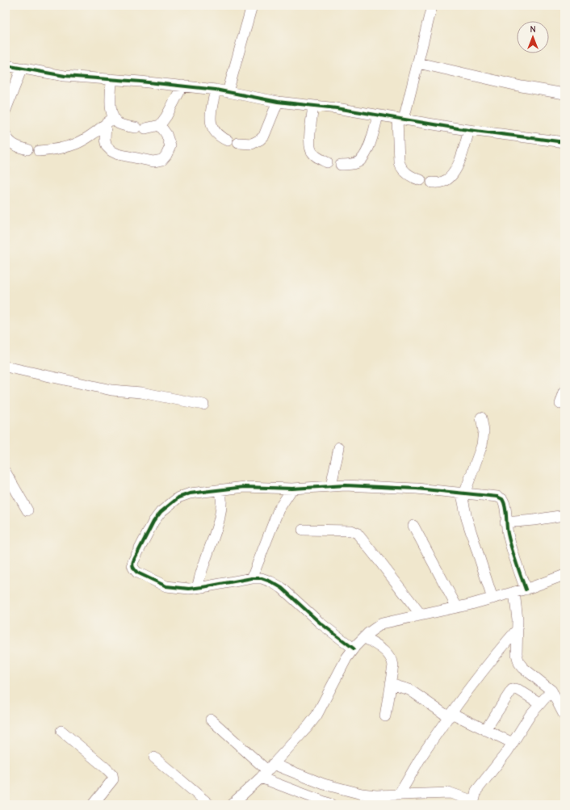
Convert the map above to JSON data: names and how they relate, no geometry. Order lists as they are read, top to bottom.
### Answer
{
  "north": "top"
}
